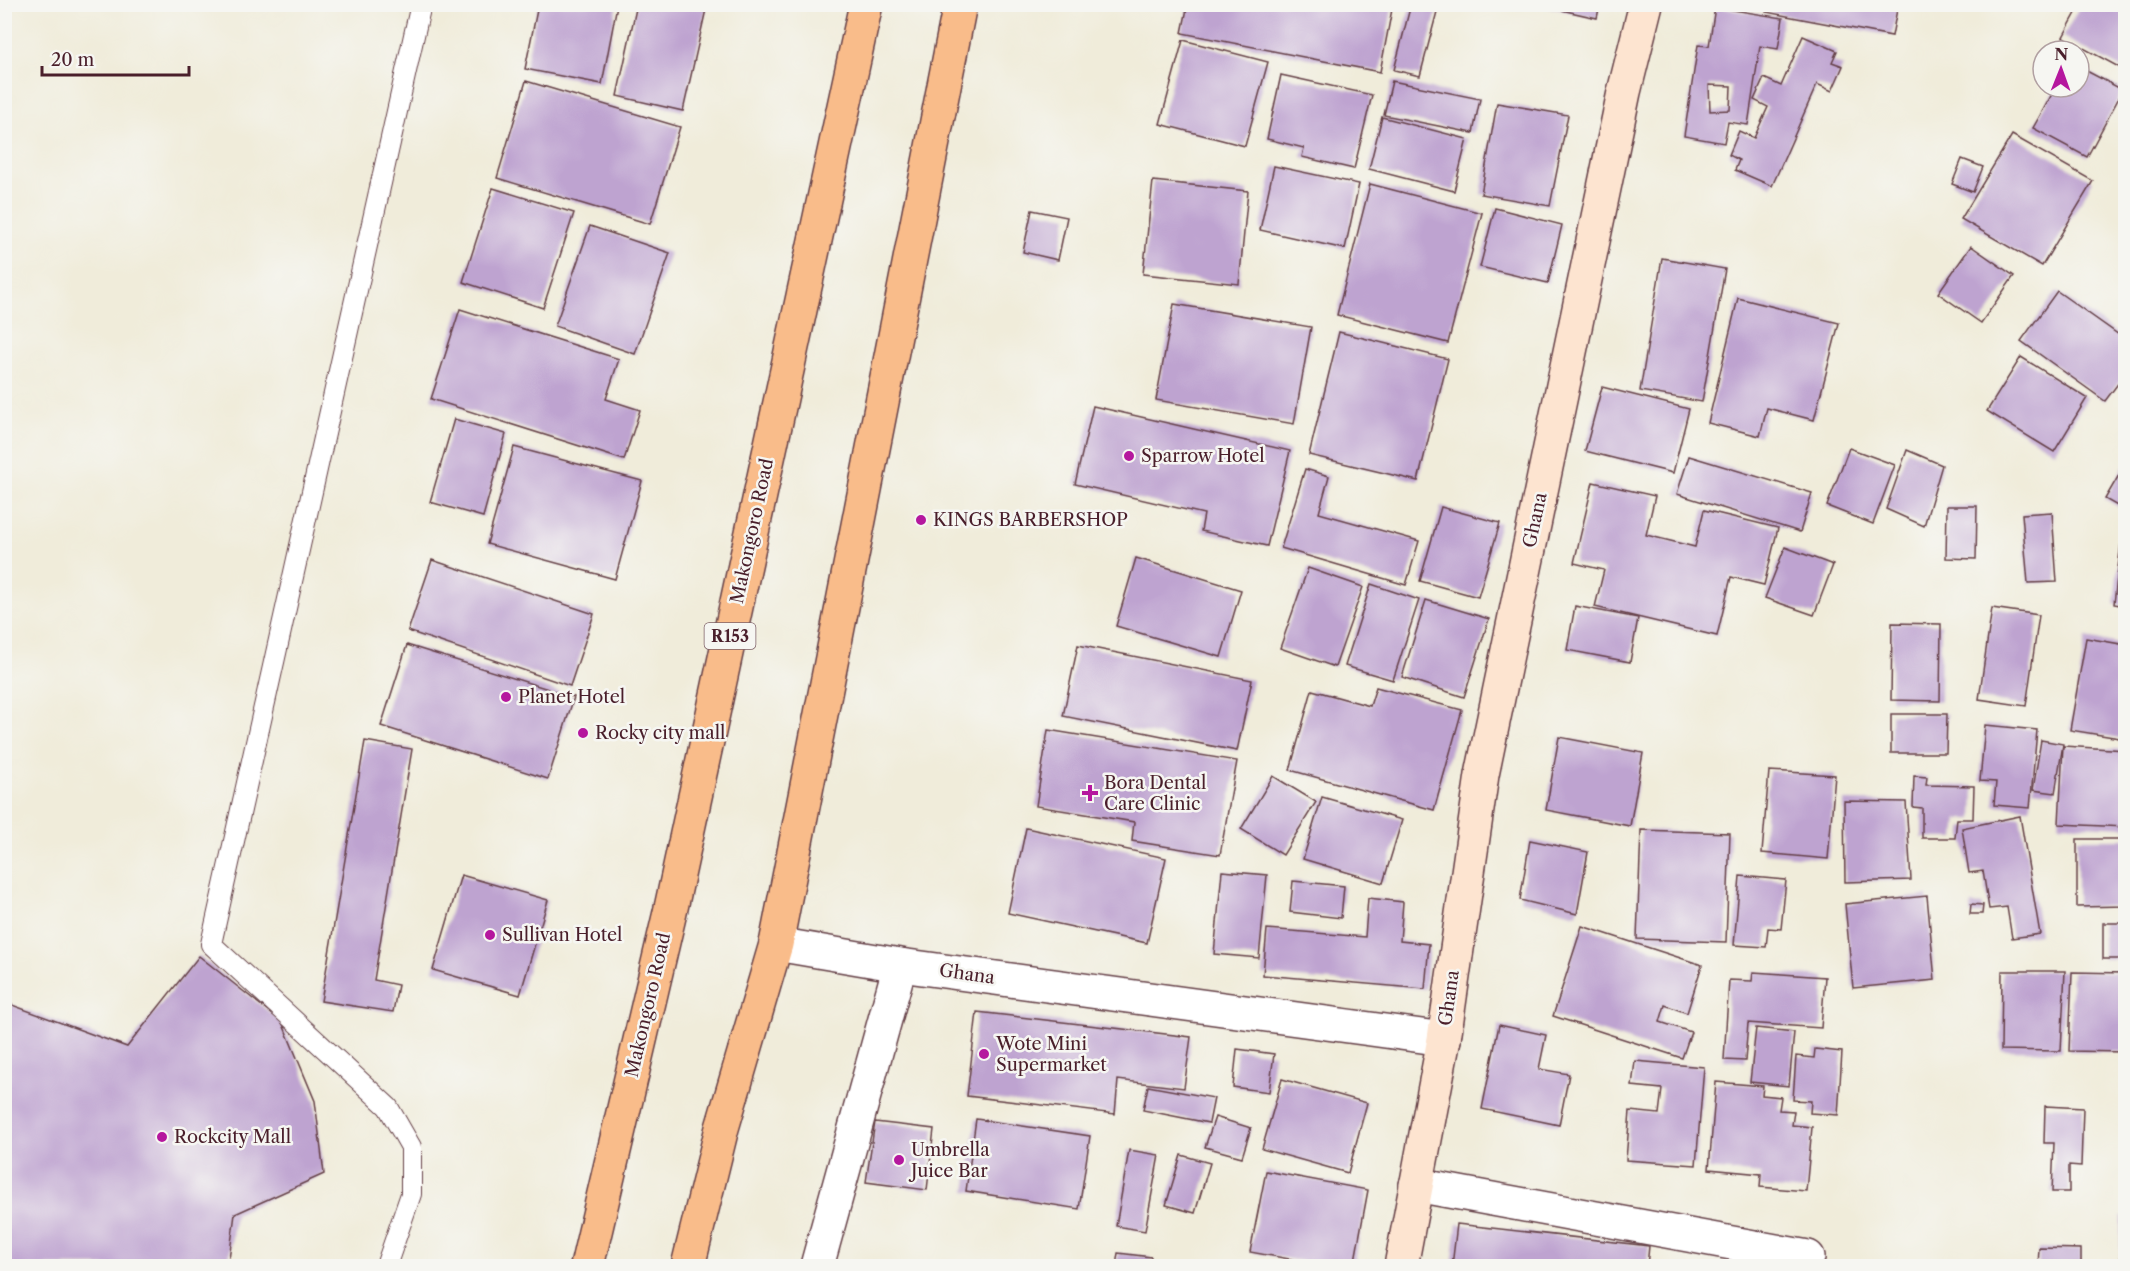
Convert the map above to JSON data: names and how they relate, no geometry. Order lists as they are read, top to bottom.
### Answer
{
  "streets": {
    "main road": ["Makongoro Road", "R153"],
    "street": ["Ghana"]
  },
  "places": {
    "other": [
      "Sparrow Hotel",
      "KINGS BARBERSHOP",
      "Planet Hotel",
      "Rocky city mall",
      "Sullivan Hotel",
      "Wote Mini Supermarket",
      "Rockcity Mall",
      "Umbrella Juice Bar"
    ],
    "health": ["Bora Dental Care Clinic"]
  },
  "scale_bar": "20 m",
  "north": "top"
}
